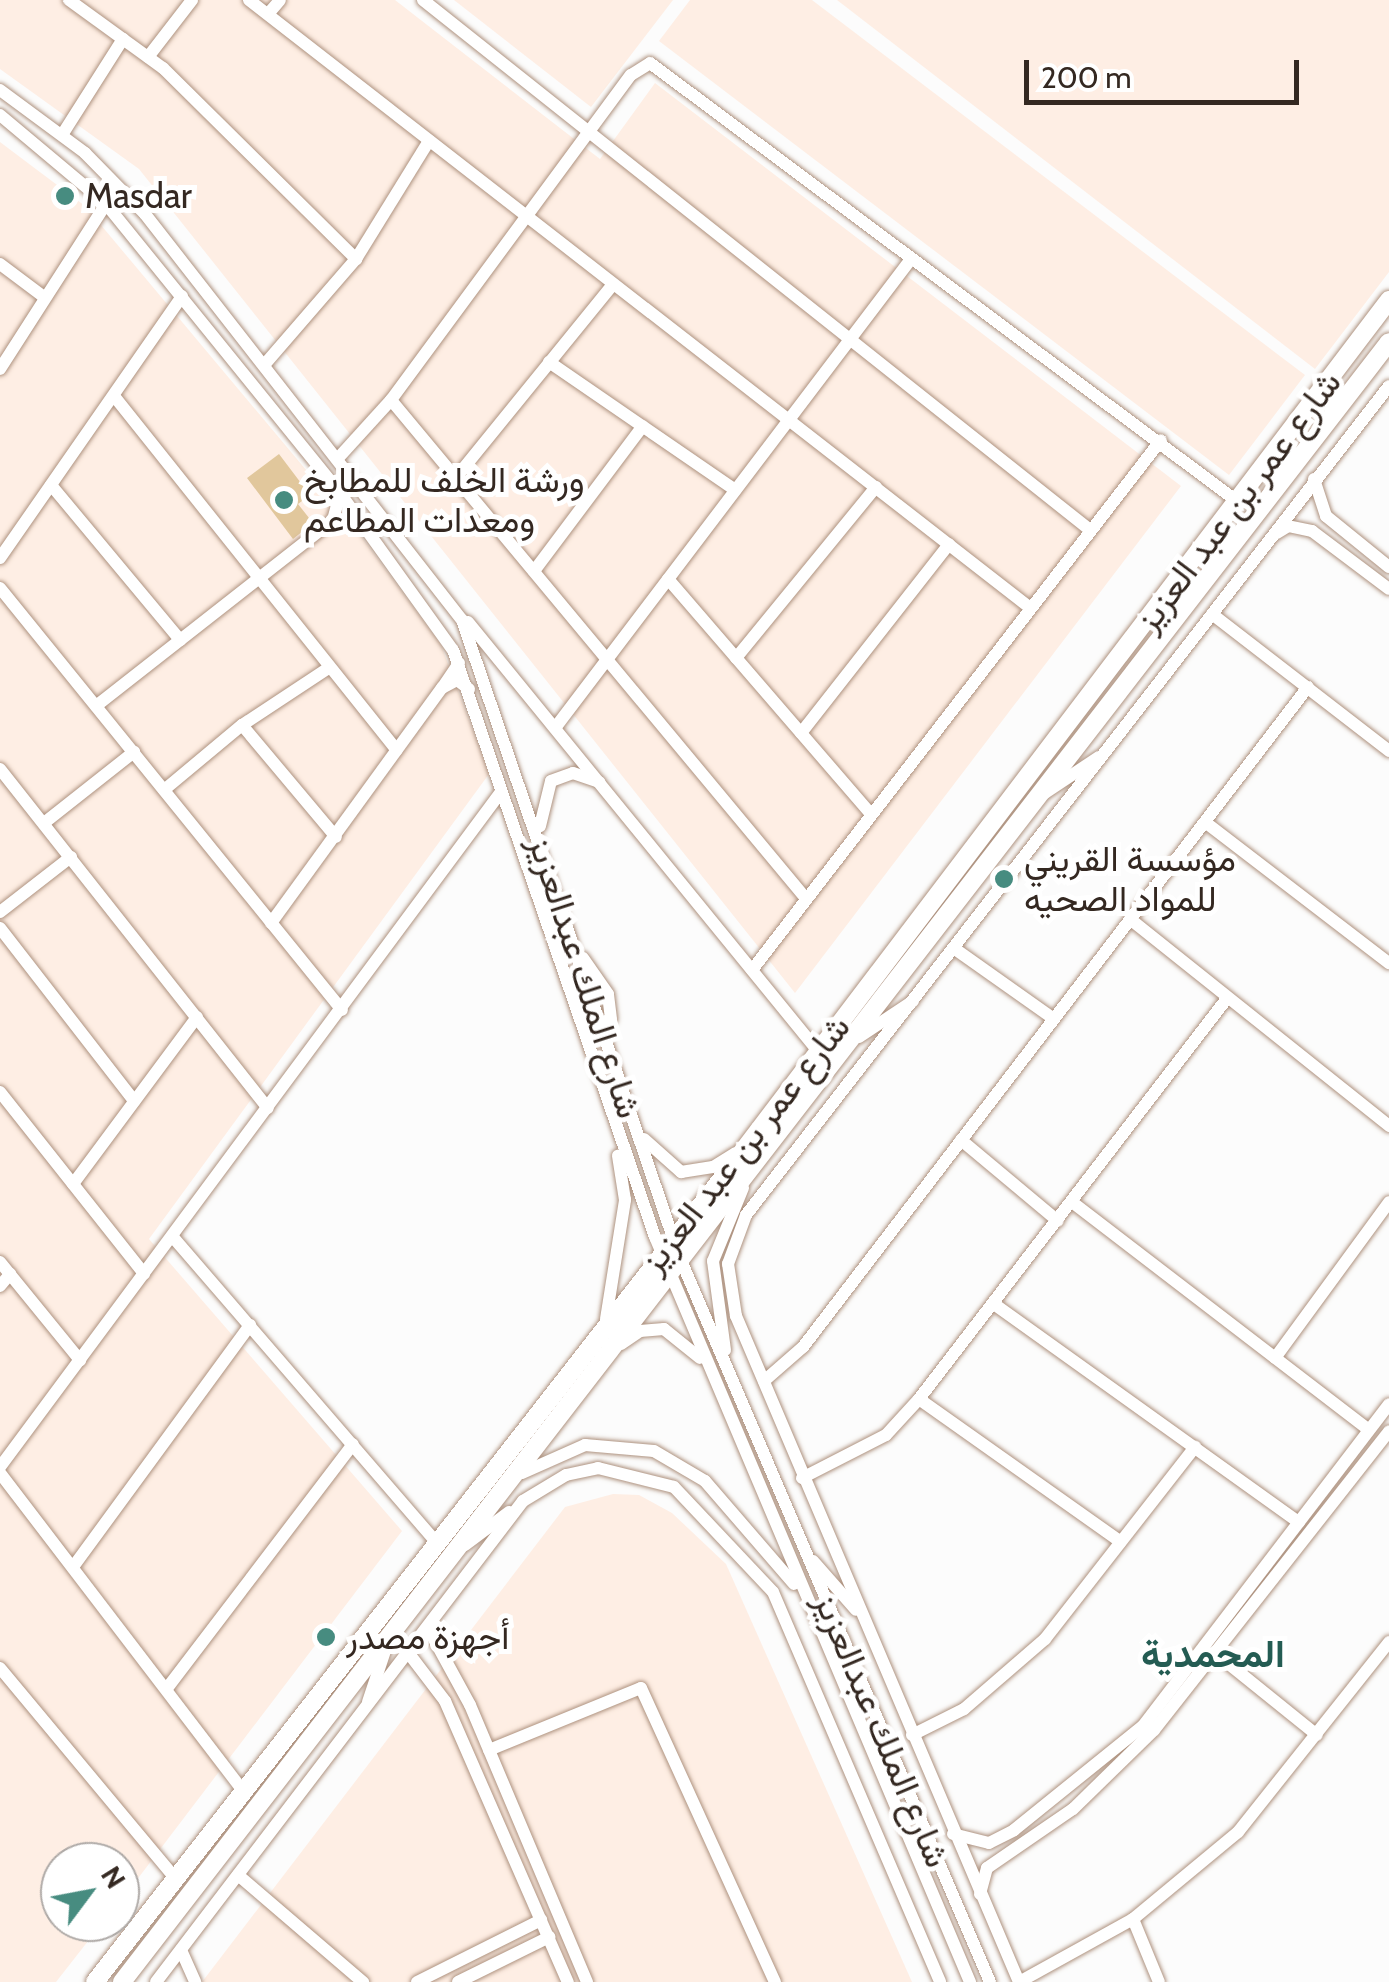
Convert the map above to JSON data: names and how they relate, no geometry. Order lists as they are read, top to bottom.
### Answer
{
  "streets": {
    "main road": ["شارع عمر بن عبد العزيز"],
    "street": ["شارع الملك عبدالعزيز"]
  },
  "crossings": [
    ["شارع عمر بن عبد العزيز", "شارع الملك عبدالعزيز"]
  ],
  "districts": ["المحمدية"],
  "places": [
    "Masdar",
    "ورشة الخلف للمطابخ ومعدات المطاعم",
    "مؤسسة القريني للمواد الصحيه",
    "أجهزة مصدر"
  ],
  "scale_bar": "200 m",
  "north": "top right"
}
